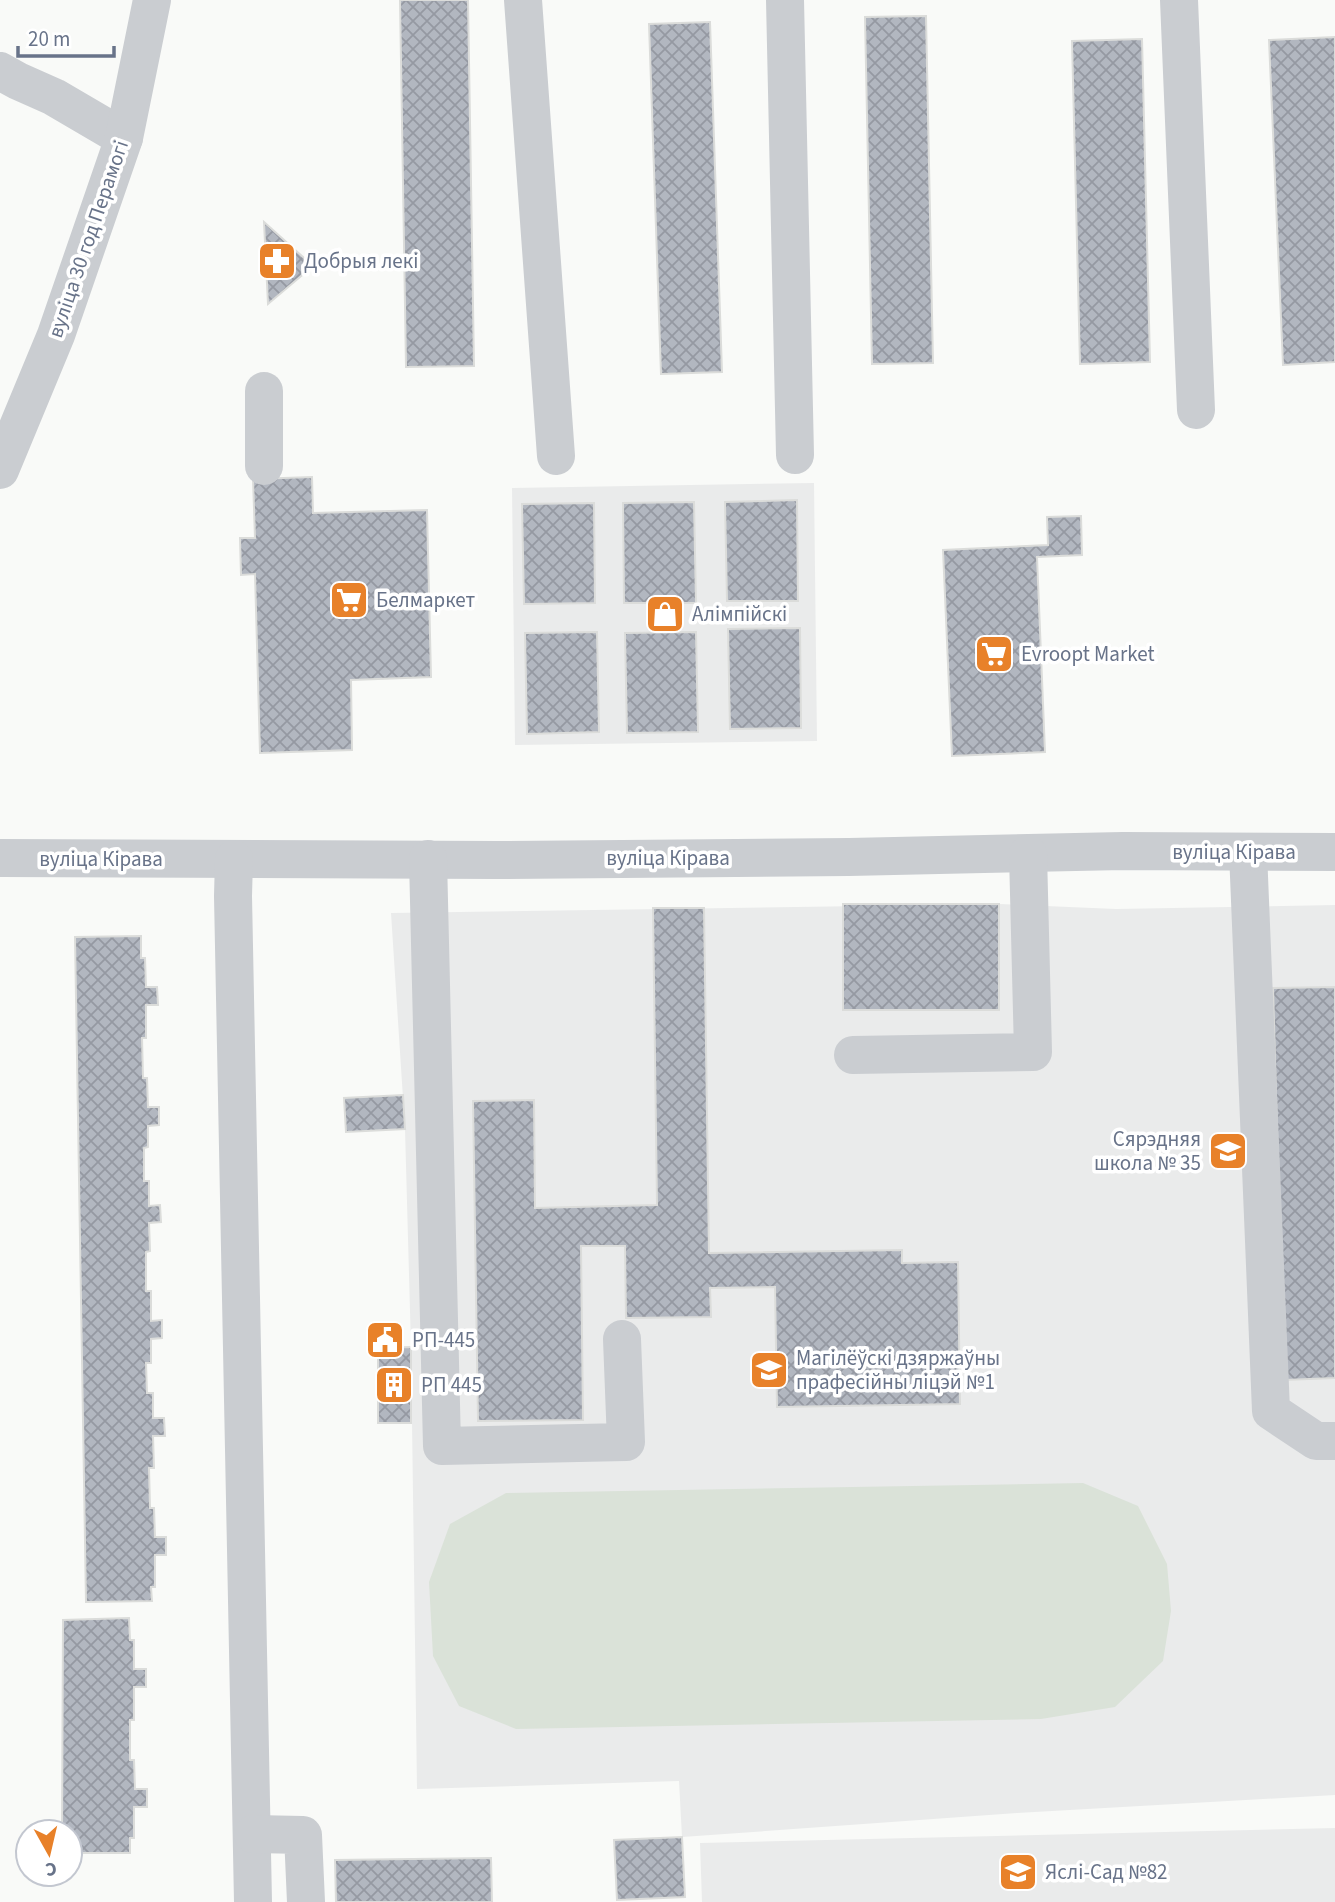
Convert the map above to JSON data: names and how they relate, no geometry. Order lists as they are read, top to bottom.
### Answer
{
  "streets": {
    "street": ["вуліца 30 год Перамогі", "вуліца Кірава"]
  },
  "places": {
    "pharmacy": ["Добрыя лекі"],
    "supermarket": ["Белмаркет", "Evroopt Market"],
    "shop": ["Алімпійскі"],
    "school or university": ["Сярэдняя школа № 35", "Магілёўскі дзяржаўны прафесійны ліцэй №1", "Яслі-Сад №82"],
    "public building": ["РП-445"],
    "building": ["РП 445"]
  },
  "scale_bar": "20 m",
  "north": "bottom"
}
